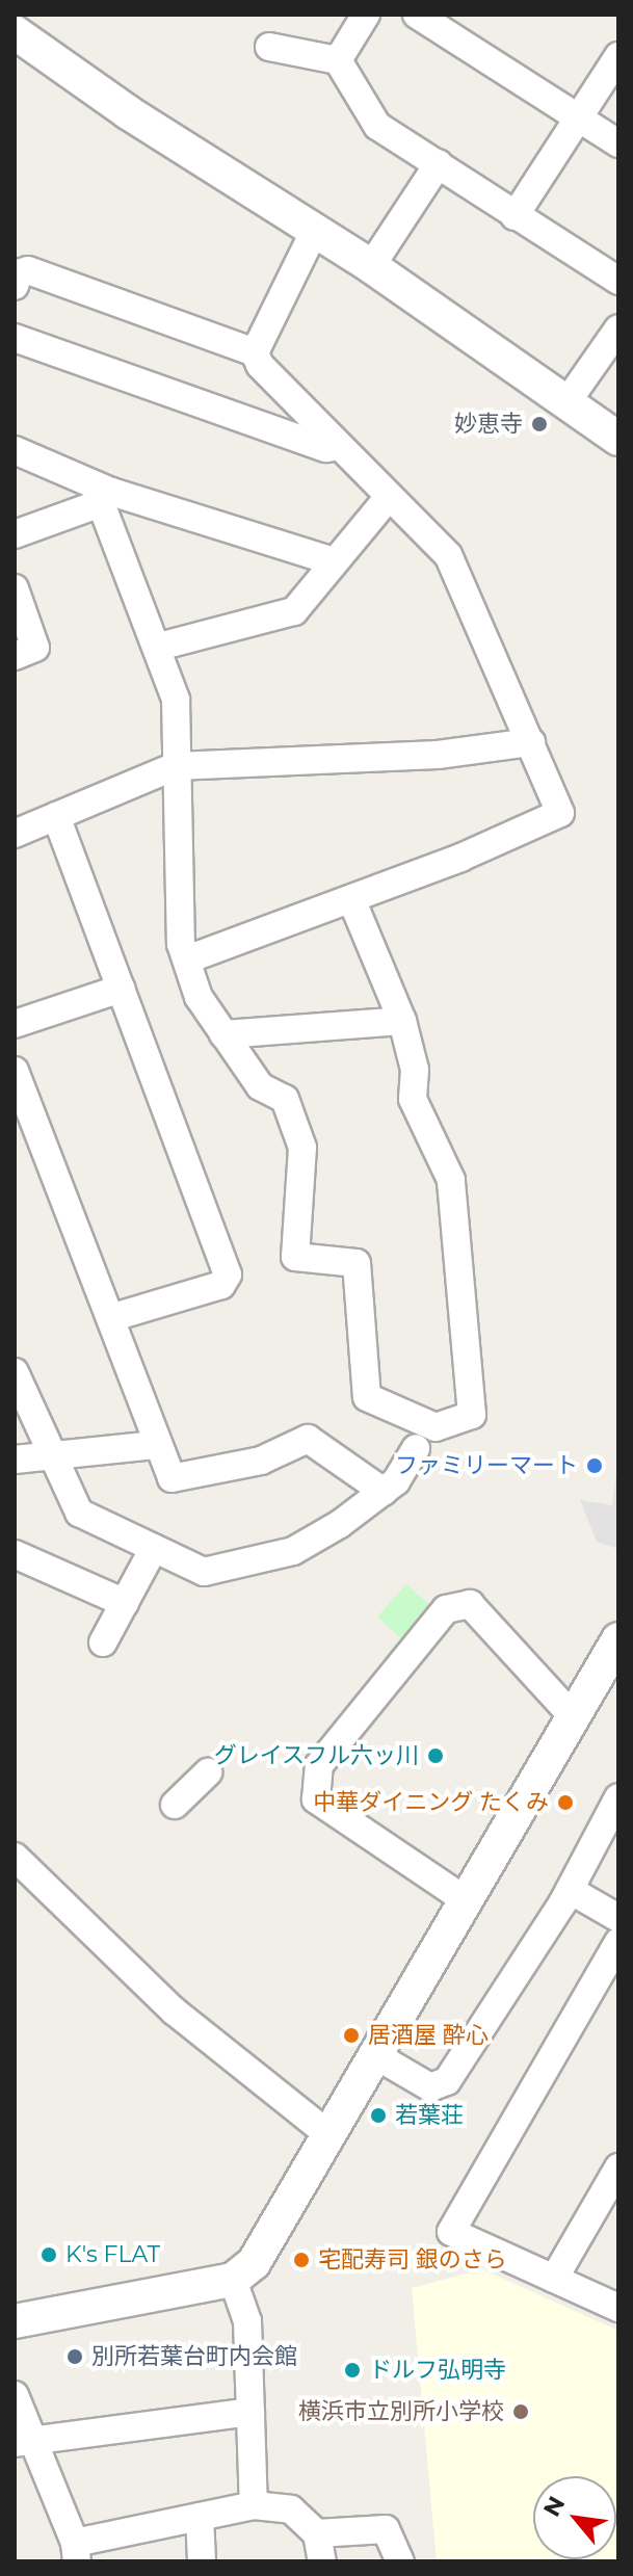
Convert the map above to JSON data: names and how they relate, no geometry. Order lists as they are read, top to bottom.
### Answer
{
  "places": [
    "妙恵寺",
    "ファミリーマート",
    "グレイスフル六ッ川",
    "中華ダイニング たくみ",
    "居酒屋 酔心",
    "若葉荘",
    "K's FLAT",
    "宅配寿司 銀のさら",
    "別所若葉台町内会館",
    "ドルフ弘明寺",
    "横浜市立別所小学校"
  ],
  "north": "top left"
}
